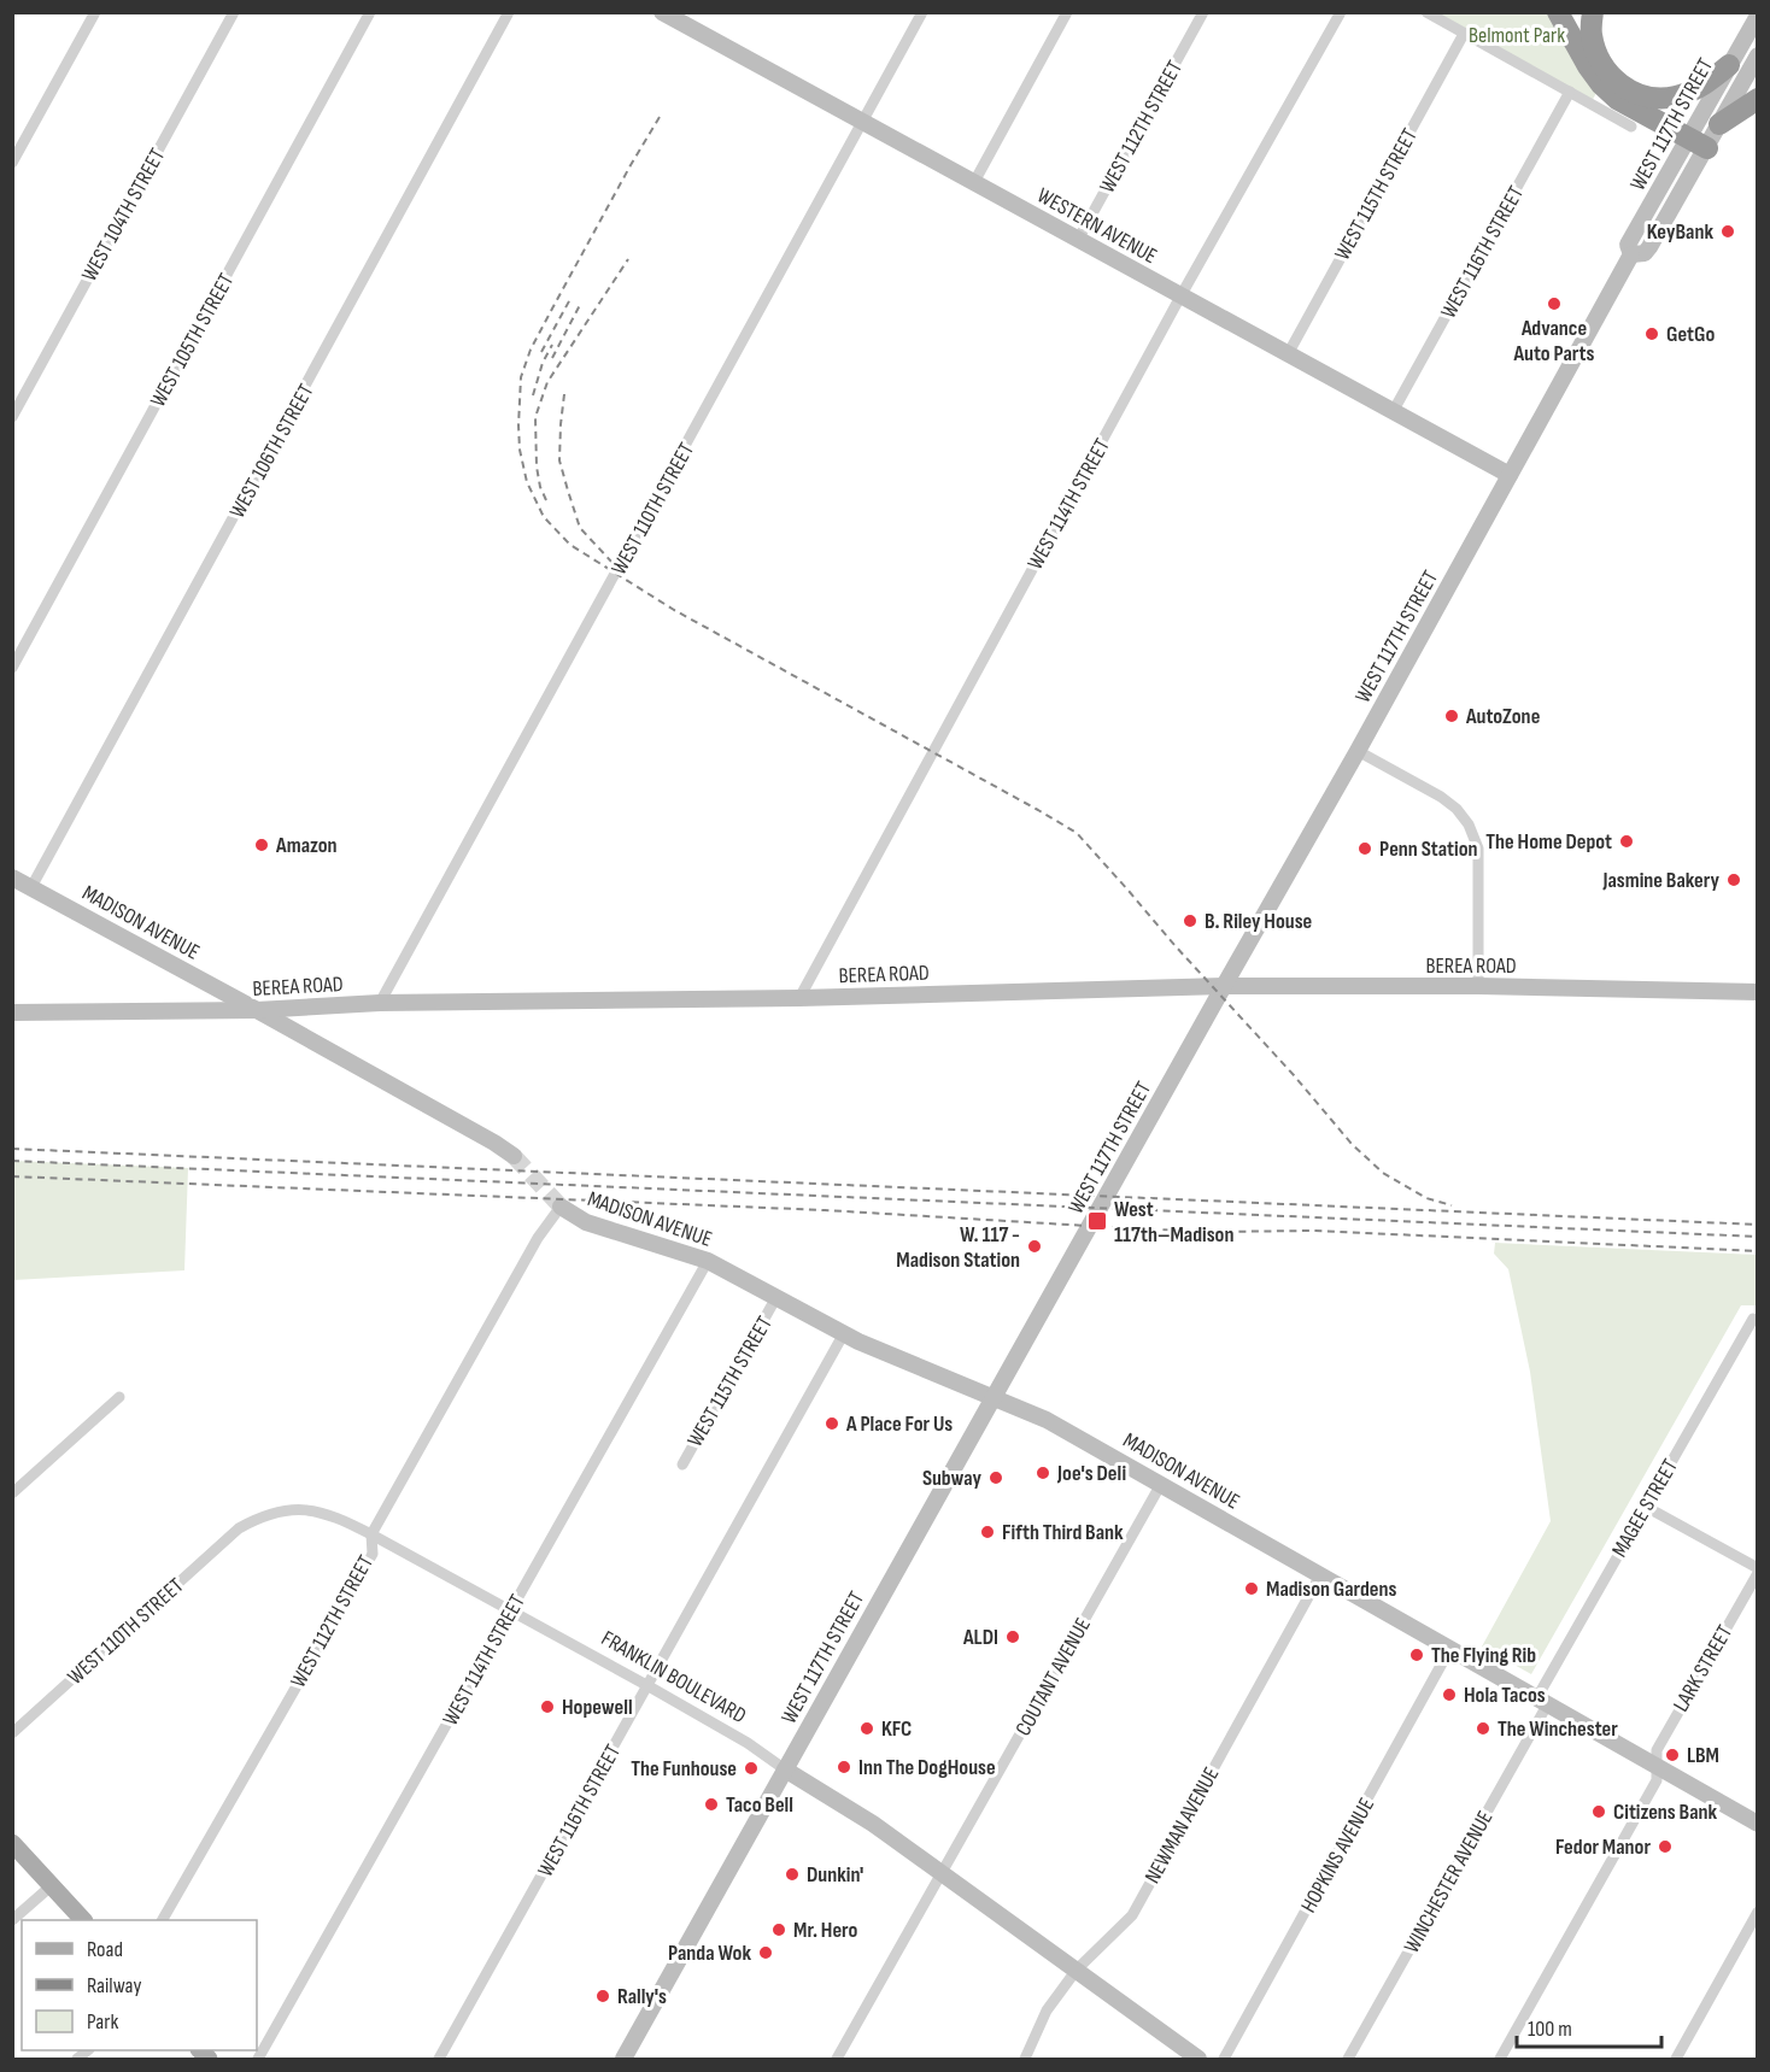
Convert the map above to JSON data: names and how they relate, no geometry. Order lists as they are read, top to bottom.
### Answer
{
  "streets": {
    "main road": [
      "WEST 117TH STREET",
      "WESTERN AVENUE",
      "MADISON AVENUE",
      "BEREA ROAD",
      "FRANKLIN BOULEVARD"
    ],
    "street": [
      "WEST 112TH STREET",
      "WEST 115TH STREET",
      "WEST 104TH STREET",
      "WEST 116TH STREET",
      "WEST 105TH STREET",
      "WEST 106TH STREET",
      "WEST 114TH STREET",
      "WEST 110TH STREET",
      "MAGEE STREET",
      "LARK STREET",
      "COUTANT AVENUE",
      "NEWMAN AVENUE",
      "HOPKINS AVENUE",
      "WINCHESTER AVENUE"
    ]
  },
  "crossings": [
    ["WEST 117TH STREET", "WESTERN AVENUE"],
    ["WEST 117TH STREET", "MADISON AVENUE"],
    ["WEST 117TH STREET", "BEREA ROAD"],
    ["WEST 117TH STREET", "FRANKLIN BOULEVARD"],
    ["WEST 112TH STREET", "WESTERN AVENUE"],
    ["WEST 112TH STREET", "MADISON AVENUE"],
    ["WEST 112TH STREET", "FRANKLIN BOULEVARD"],
    ["WEST 115TH STREET", "WESTERN AVENUE"],
    ["WEST 115TH STREET", "MADISON AVENUE"],
    ["WESTERN AVENUE", "WEST 116TH STREET"],
    ["WESTERN AVENUE", "WEST 114TH STREET"],
    ["WESTERN AVENUE", "WEST 110TH STREET"],
    ["WEST 116TH STREET", "MADISON AVENUE"],
    ["WEST 116TH STREET", "FRANKLIN BOULEVARD"],
    ["WEST 106TH STREET", "MADISON AVENUE"],
    ["WEST 114TH STREET", "MADISON AVENUE"],
    ["WEST 114TH STREET", "BEREA ROAD"],
    ["WEST 114TH STREET", "FRANKLIN BOULEVARD"],
    ["WEST 110TH STREET", "BEREA ROAD"],
    ["WEST 110TH STREET", "FRANKLIN BOULEVARD"],
    ["MADISON AVENUE", "BEREA ROAD"],
    ["MADISON AVENUE", "MAGEE STREET"],
    ["MADISON AVENUE", "LARK STREET"],
    ["MADISON AVENUE", "COUTANT AVENUE"],
    ["MADISON AVENUE", "NEWMAN AVENUE"],
    ["MADISON AVENUE", "HOPKINS AVENUE"],
    ["MADISON AVENUE", "WINCHESTER AVENUE"],
    ["MAGEE STREET", "WINCHESTER AVENUE"],
    ["FRANKLIN BOULEVARD", "COUTANT AVENUE"],
    ["FRANKLIN BOULEVARD", "NEWMAN AVENUE"]
  ],
  "parks": ["Belmont Park"],
  "places": {
    "other": [
      "KeyBank",
      "Advance Auto Parts",
      "GetGo",
      "AutoZone",
      "The Home Depot",
      "Amazon",
      "Penn Station",
      "Jasmine Bakery",
      "B. Riley House",
      "W. 117 - Madison Station",
      "A Place For Us",
      "Joe's Deli",
      "Subway",
      "Fifth Third Bank",
      "Madison Gardens",
      "ALDI",
      "The Flying Rib",
      "Hola Tacos",
      "Hopewell",
      "KFC",
      "The Winchester",
      "LBM",
      "Inn The DogHouse",
      "The Funhouse",
      "Taco Bell",
      "Citizens Bank",
      "Fedor Manor",
      "Dunkin'",
      "Mr. Hero",
      "Panda Wok",
      "Rally's"
    ],
    "transit": ["West 117th–Madison"]
  },
  "legend": ["Road", "Railway", "Park"],
  "scale_bar": "100 m"
}
